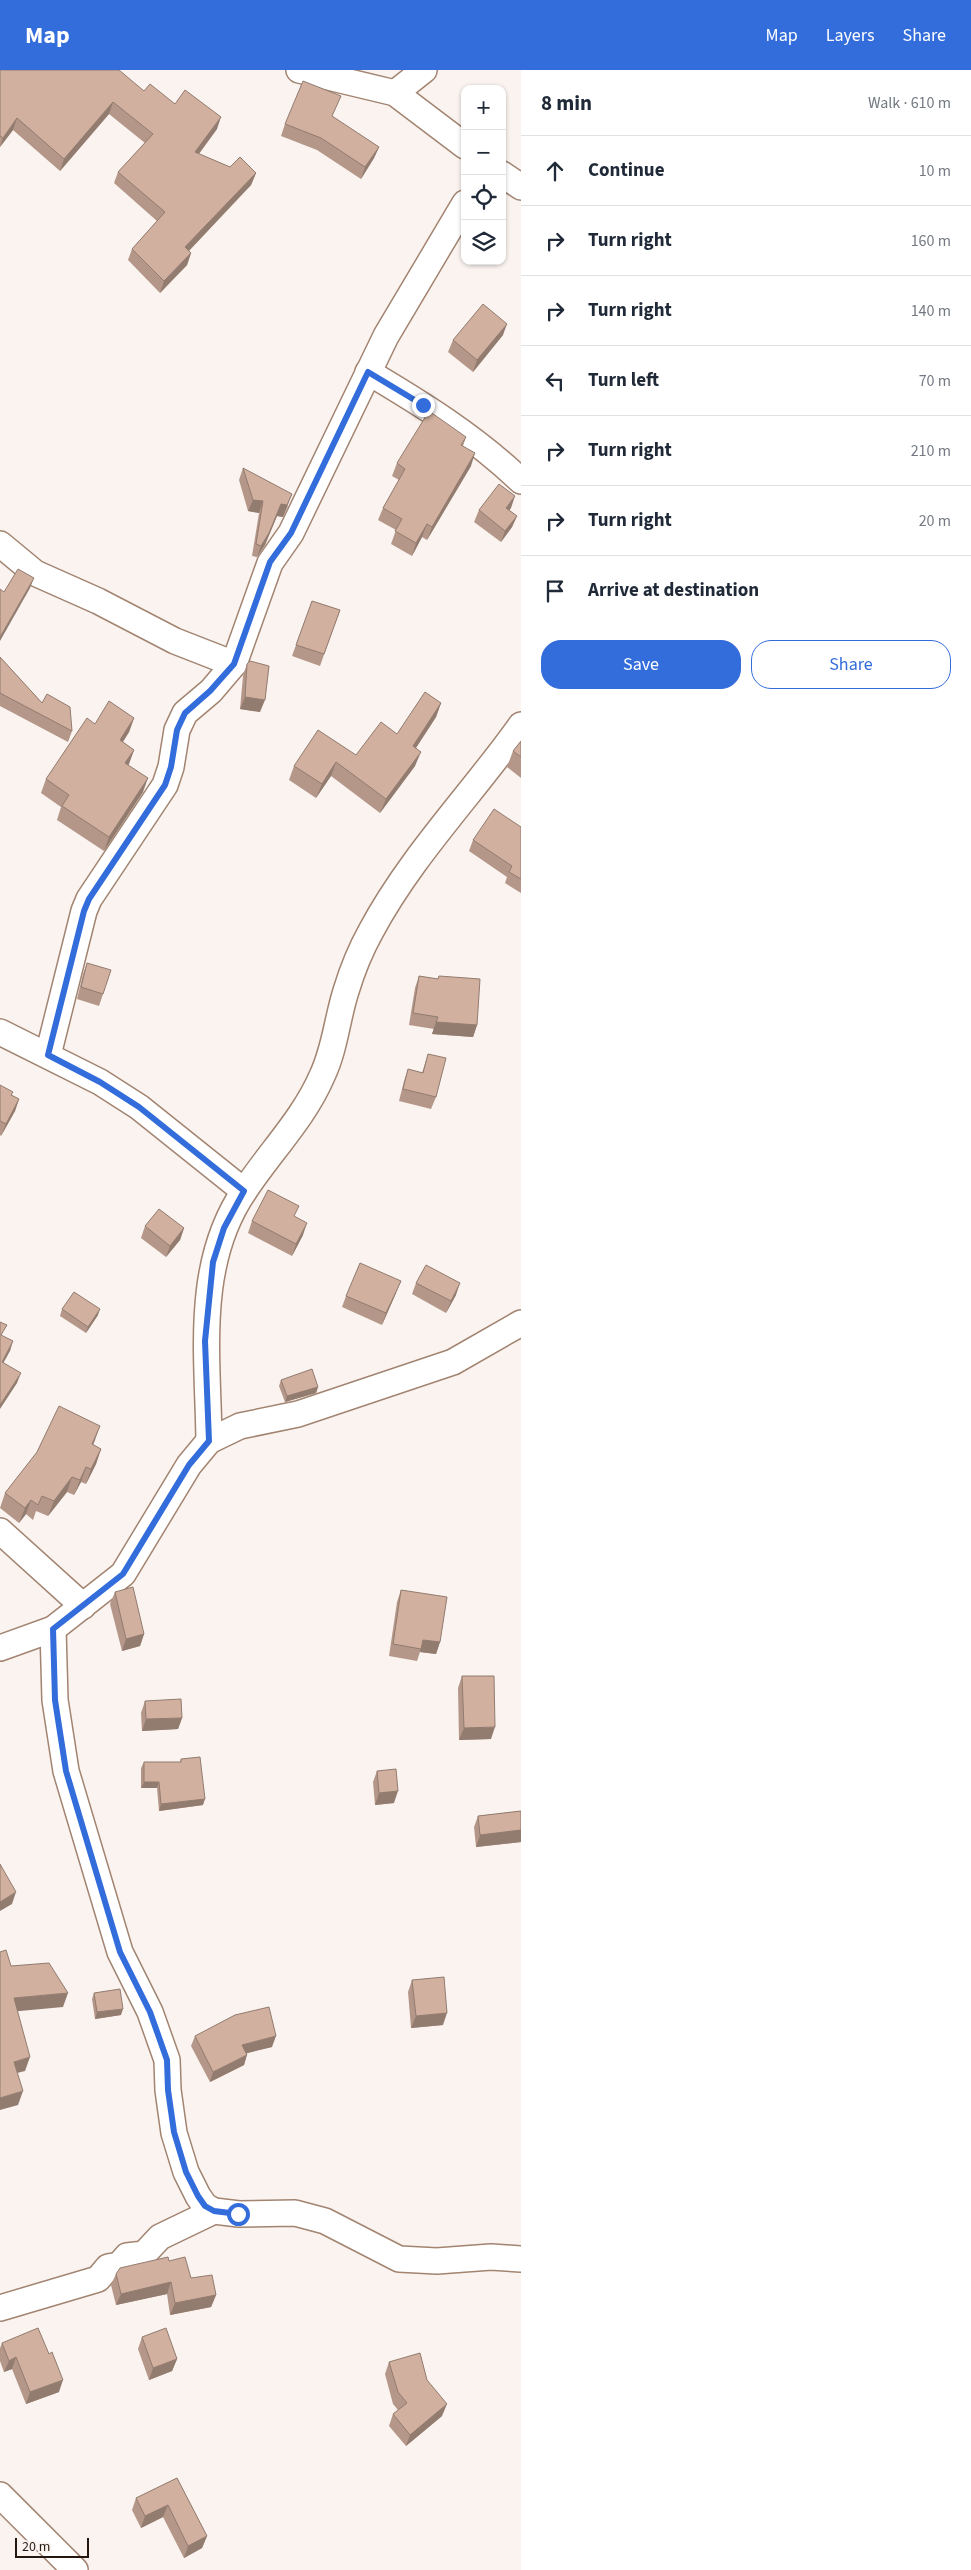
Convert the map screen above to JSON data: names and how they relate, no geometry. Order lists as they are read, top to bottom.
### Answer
{
  "scale_bar": "20 m",
  "page": {
    "header": "Map",
    "nav": ["Map", "Layers", "Share"],
    "heading": ["8 min", "Walk · 610 m"],
    "map_buttons": ["+", "−"],
    "list": [
      ["Continue", "10 m"],
      ["Turn right", "160 m"],
      ["Turn right", "140 m"],
      ["Turn left", "70 m"],
      ["Turn right", "210 m"],
      ["Turn right", "20 m"],
      "Arrive at destination"
    ],
    "buttons": ["Save", "Share"],
    "scale": "20 m"
  }
}
